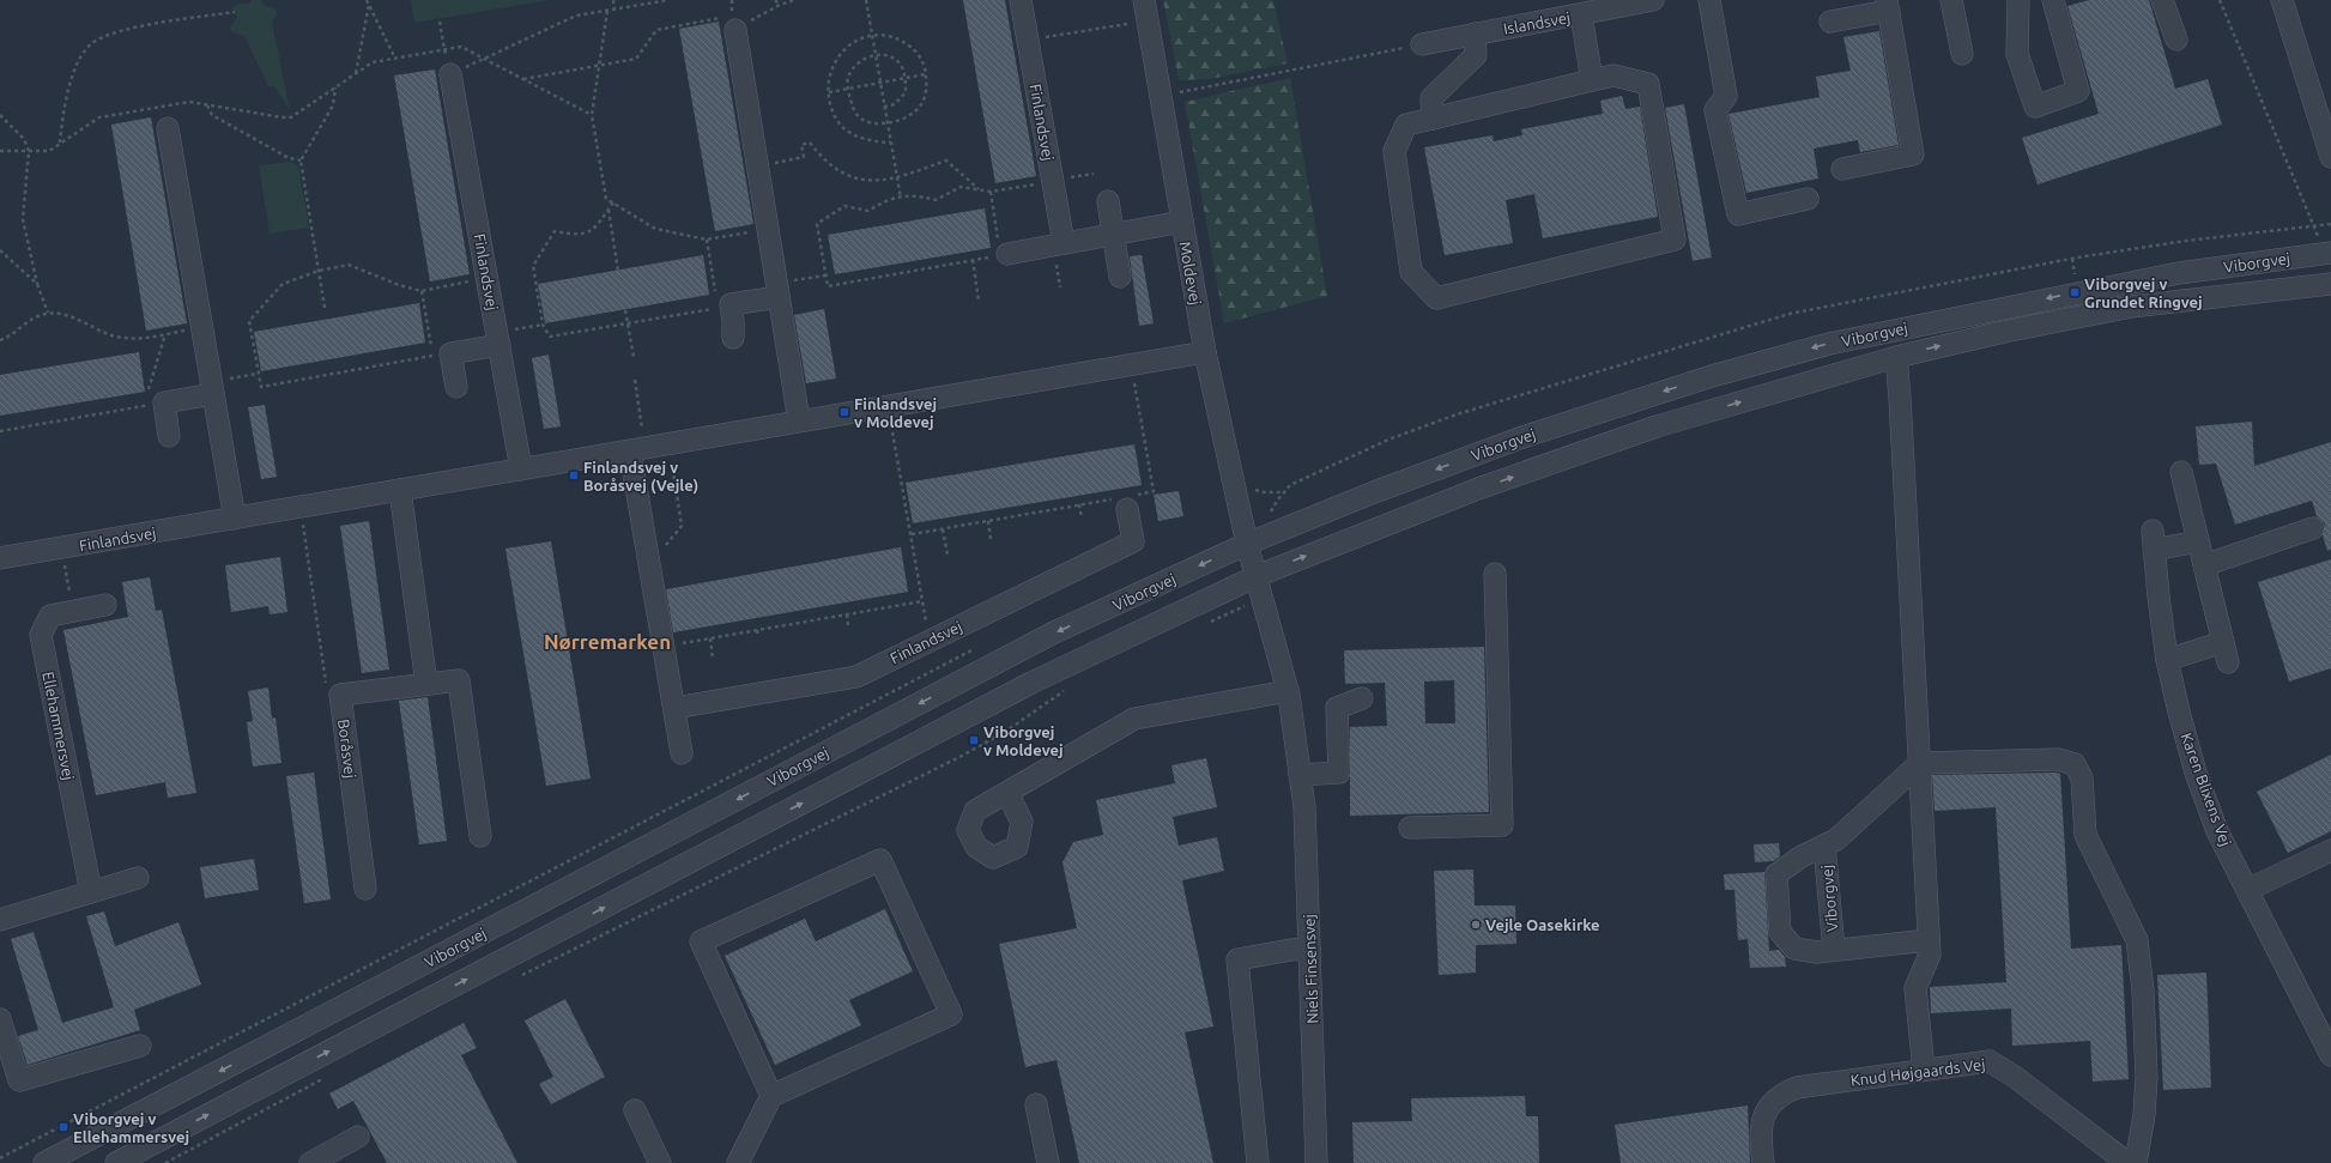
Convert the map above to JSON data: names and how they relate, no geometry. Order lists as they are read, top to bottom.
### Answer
{
  "streets": {
    "street": [
      "Islandsvej",
      "Finlandsvej",
      "Viborgvej",
      "Moldevej",
      "Ellehammersvej",
      "Boråsvej",
      "Karen Blixens Vej",
      "Niels Finsensvej",
      "Knud Højgaards Vej"
    ]
  },
  "crossings": [
    ["Finlandsvej", "Moldevej"],
    ["Viborgvej", "Moldevej"],
    ["Viborgvej", "Niels Finsensvej"],
    ["Moldevej", "Niels Finsensvej"]
  ],
  "districts": ["Nørremarken"],
  "places": {
    "transit": [
      "Viborgvej v Grundet Ringvej",
      "Finlandsvej v Moldevej",
      "Finlandsvej v Boråsvej (Vejle)",
      "Viborgvej v Moldevej",
      "Viborgvej v Ellehammersvej"
    ],
    "other": ["Vejle Oasekirke"]
  }
}
